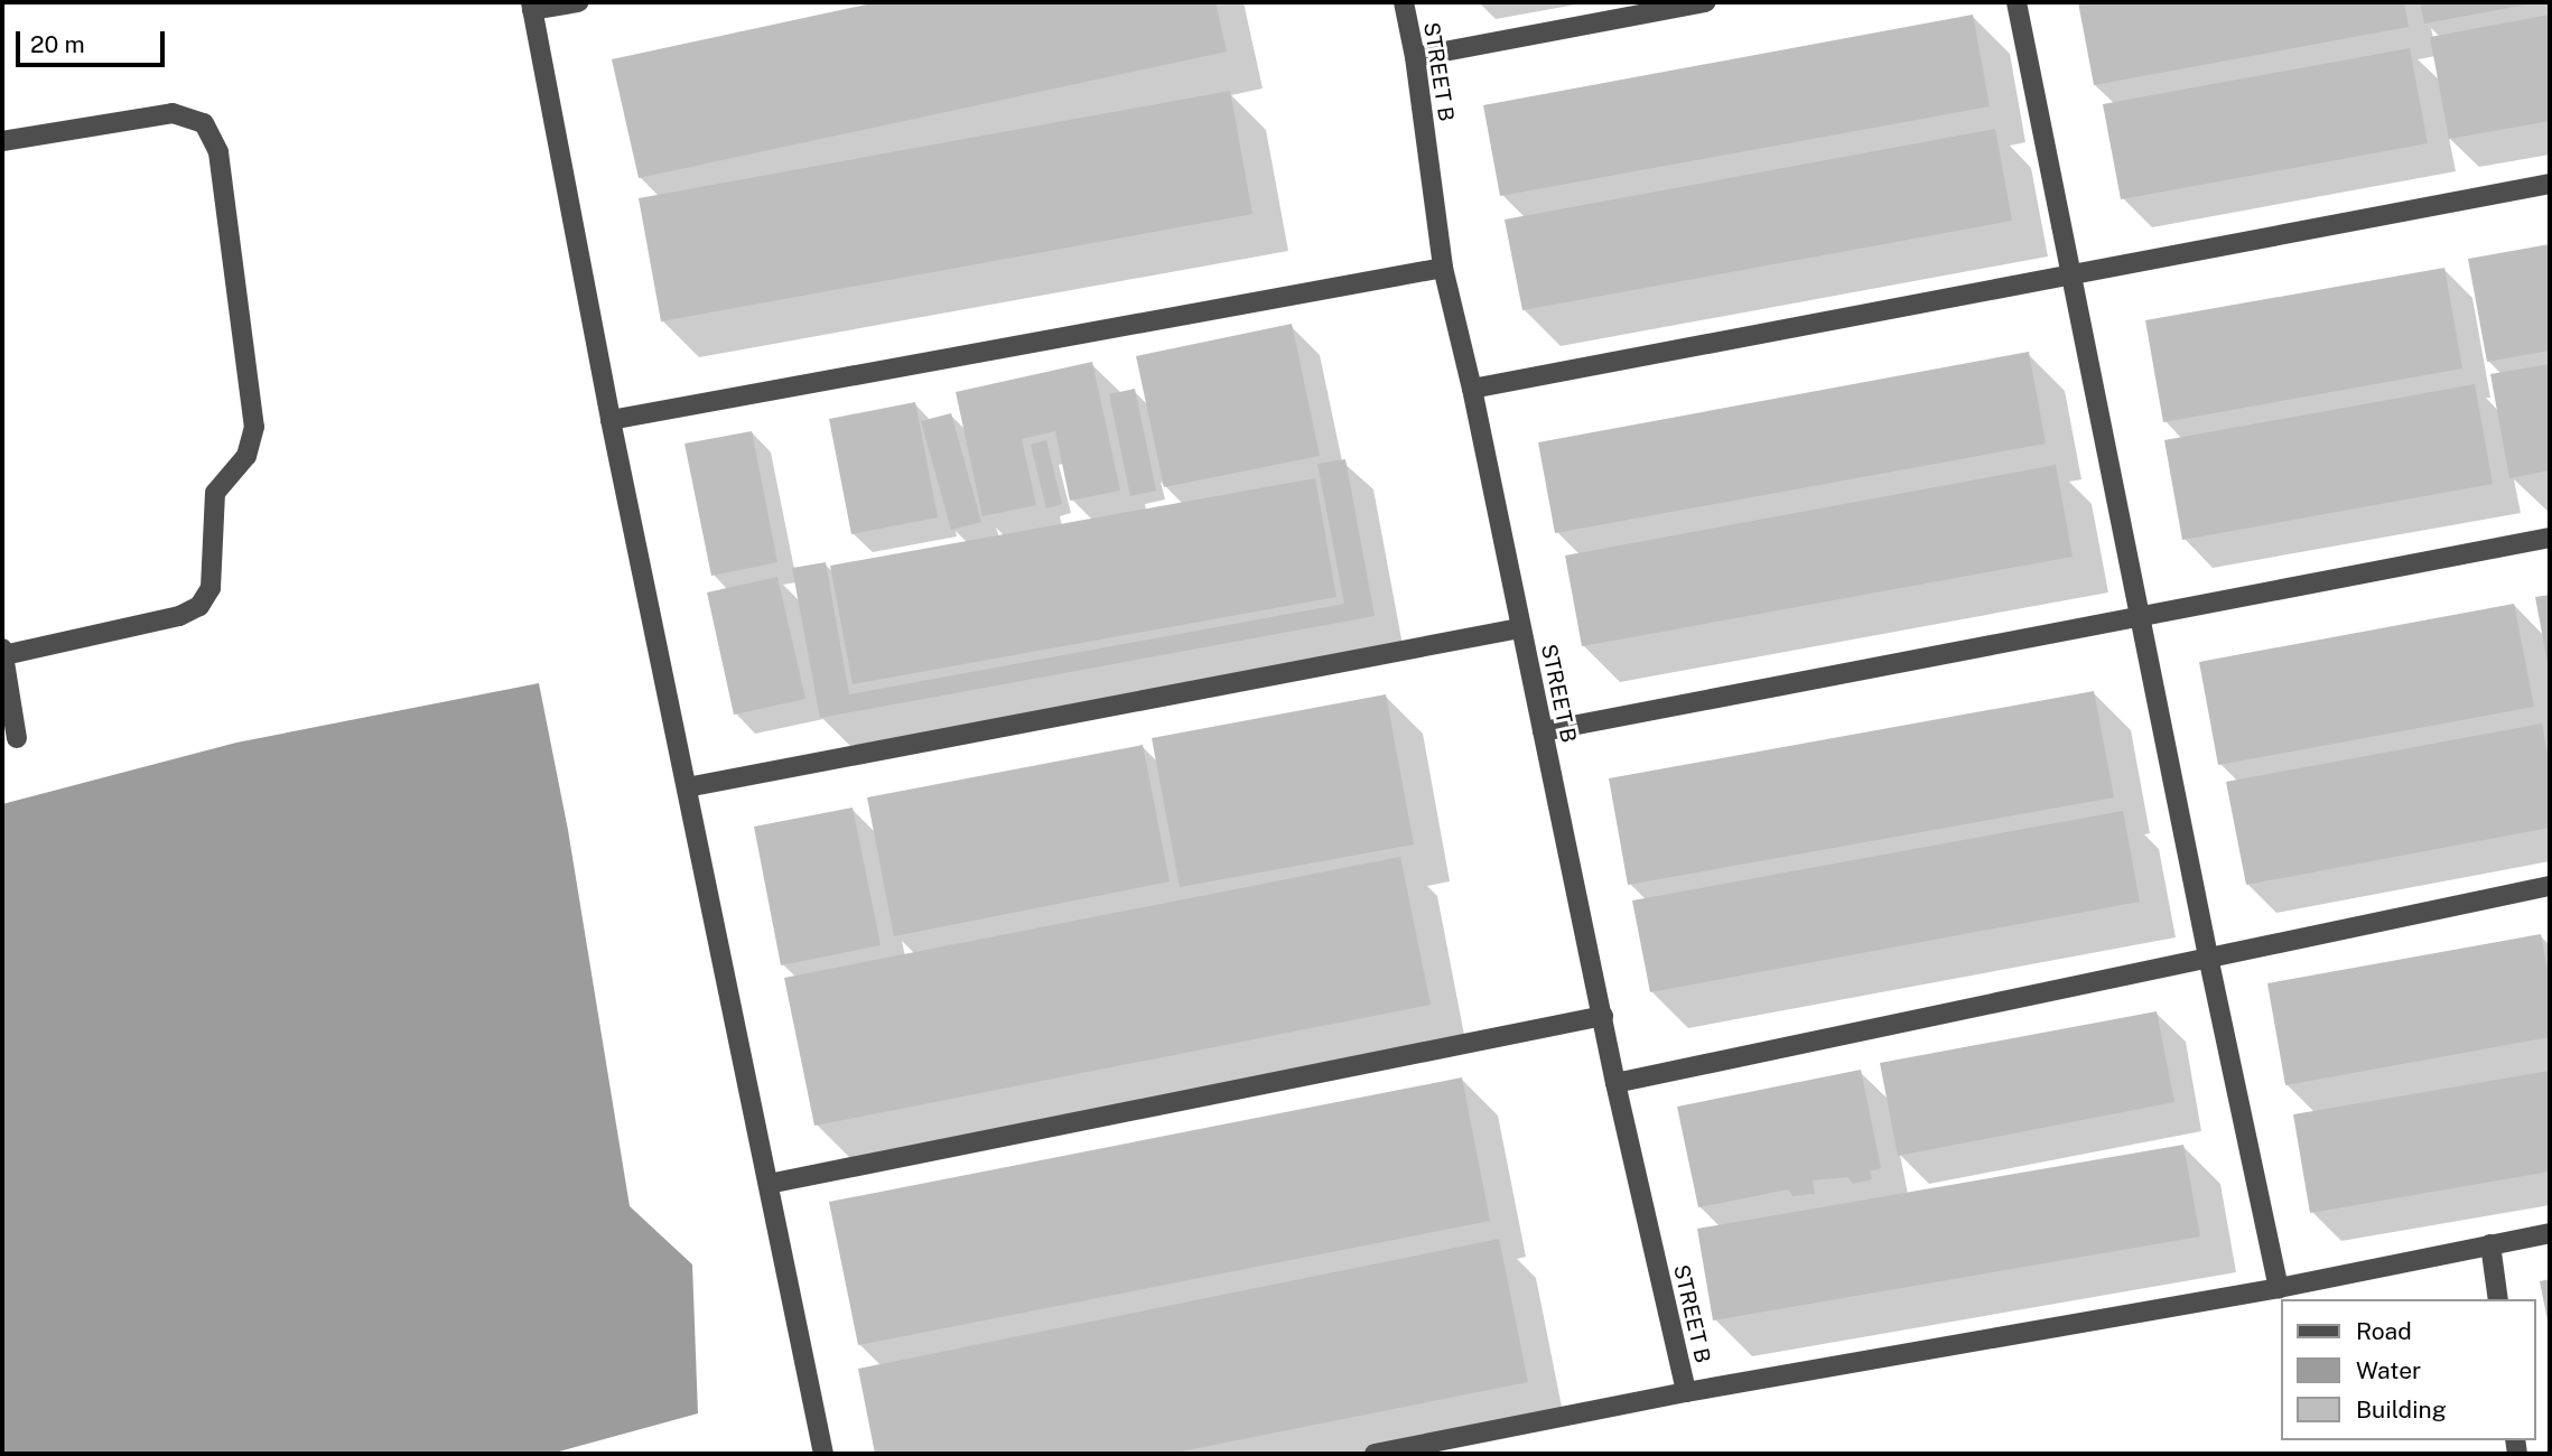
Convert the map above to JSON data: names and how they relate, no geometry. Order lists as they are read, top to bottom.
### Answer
{
  "streets": {
    "street": ["STREET B"]
  },
  "legend": ["Road", "Water", "Building"],
  "scale_bar": "20 m"
}
